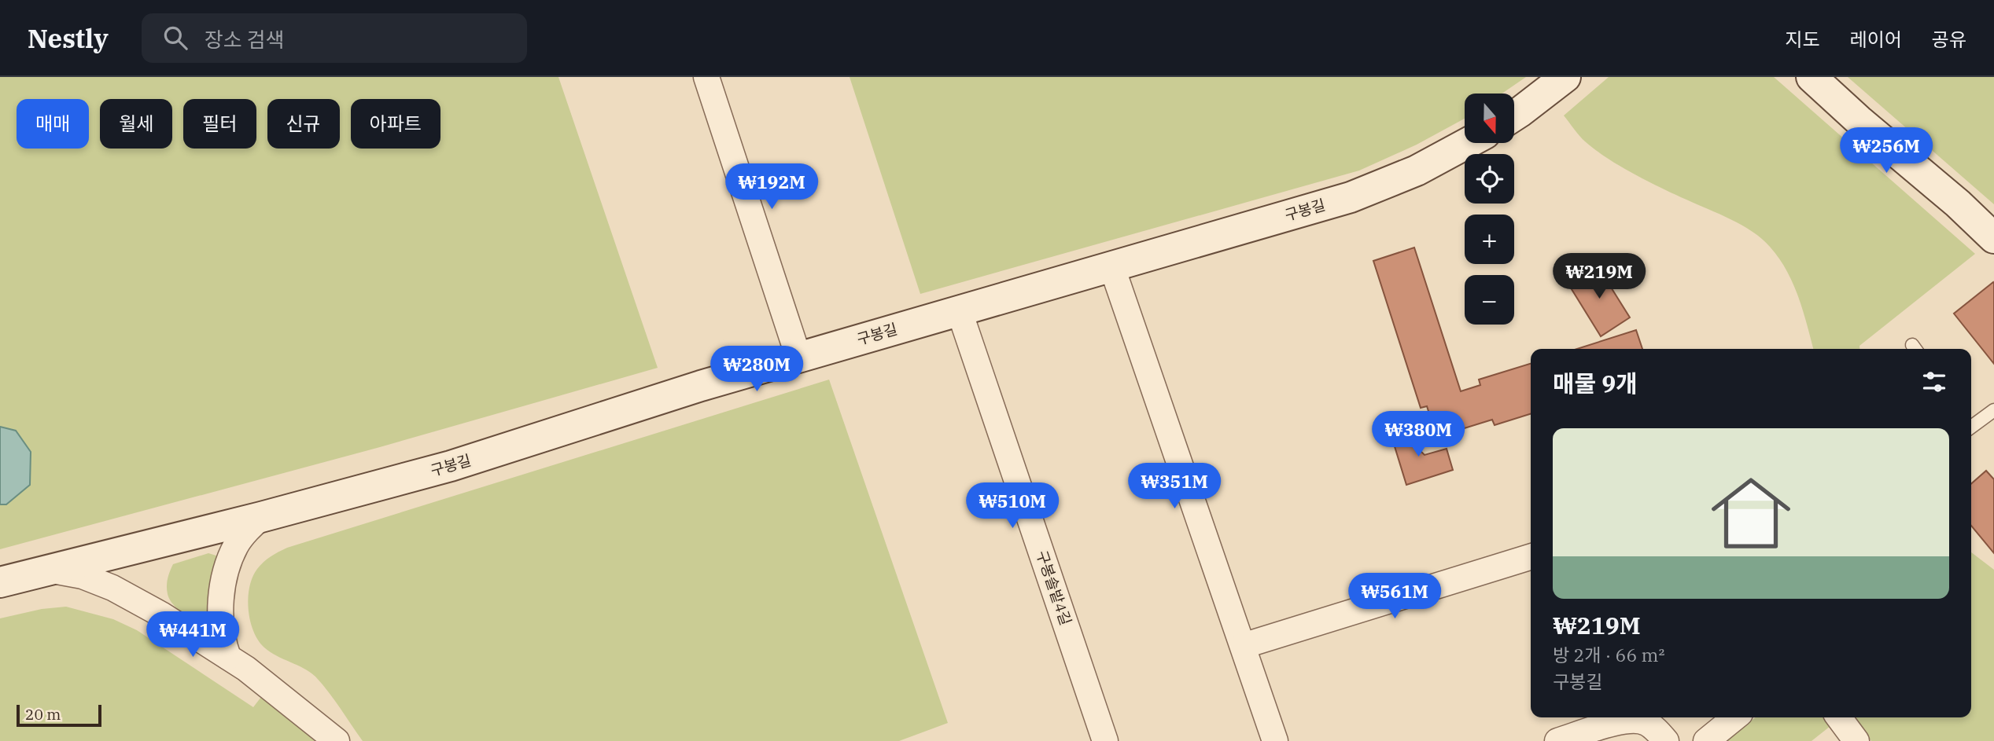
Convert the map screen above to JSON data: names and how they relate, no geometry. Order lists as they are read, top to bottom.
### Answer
{
  "streets": {
    "street": ["구봉길", "구봉솔밭4길"]
  },
  "crossings": [
    ["구봉길", "구봉솔밭4길"]
  ],
  "scale_bar": "20 m",
  "north": "bottom",
  "page": {
    "header": "Nestly",
    "search": "장소 검색",
    "nav": ["지도", "레이어", "공유"],
    "map_buttons": ["+", "−"],
    "chip": [
      "매매",
      "월세",
      "필터",
      "신규",
      "아파트"
    ],
    "price": [
      "₩256M",
      "₩192M",
      "₩219M",
      "₩280M",
      "₩380M",
      "₩351M",
      "₩510M",
      "₩561M",
      "₩441M"
    ],
    "heading": "매물 9개",
    "list": [
      {
        "name": "₩219M",
        "note": "방 2개 · 66 m² · 구봉길"
      }
    ],
    "scale": "20 m"
  }
}
